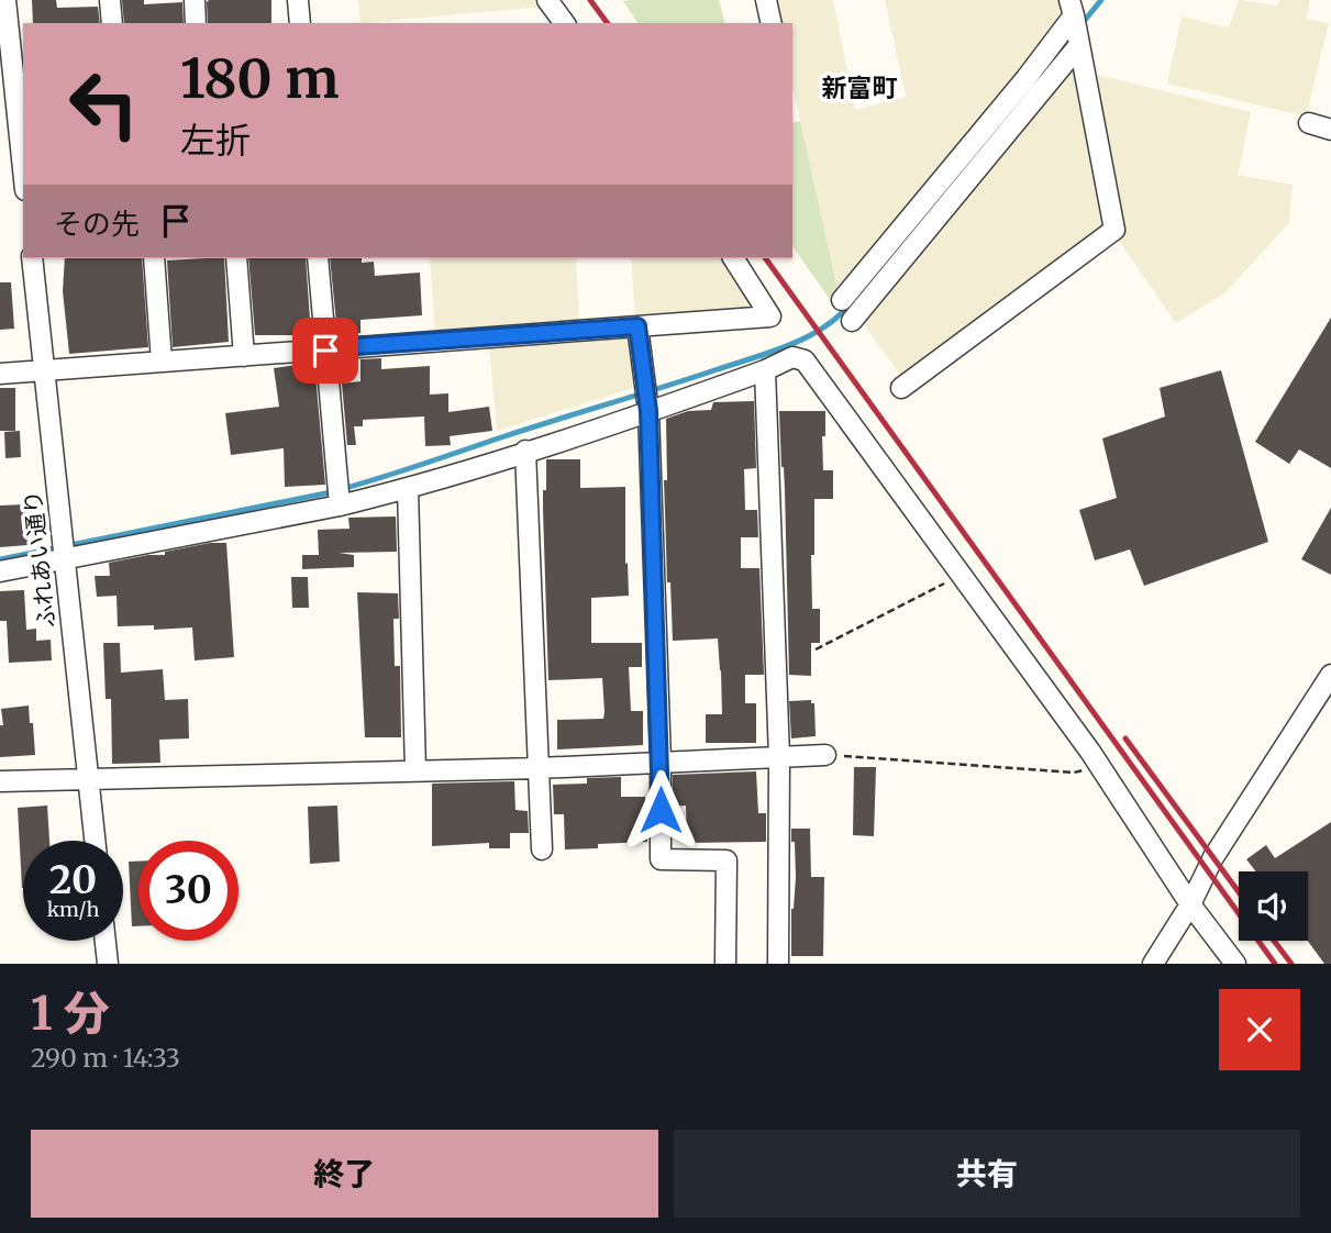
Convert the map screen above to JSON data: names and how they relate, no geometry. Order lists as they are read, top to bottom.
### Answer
{
  "streets": {
    "street": ["ふれあい通り"]
  },
  "districts": ["新富町"],
  "page": {
    "turn": ["180 m", "左折"],
    "then": "その先",
    "speed": "20 km/h",
    "limit": "30",
    "heading": ["1 分", "290 m · 14:33"],
    "buttons": ["終了", "共有"]
  }
}
